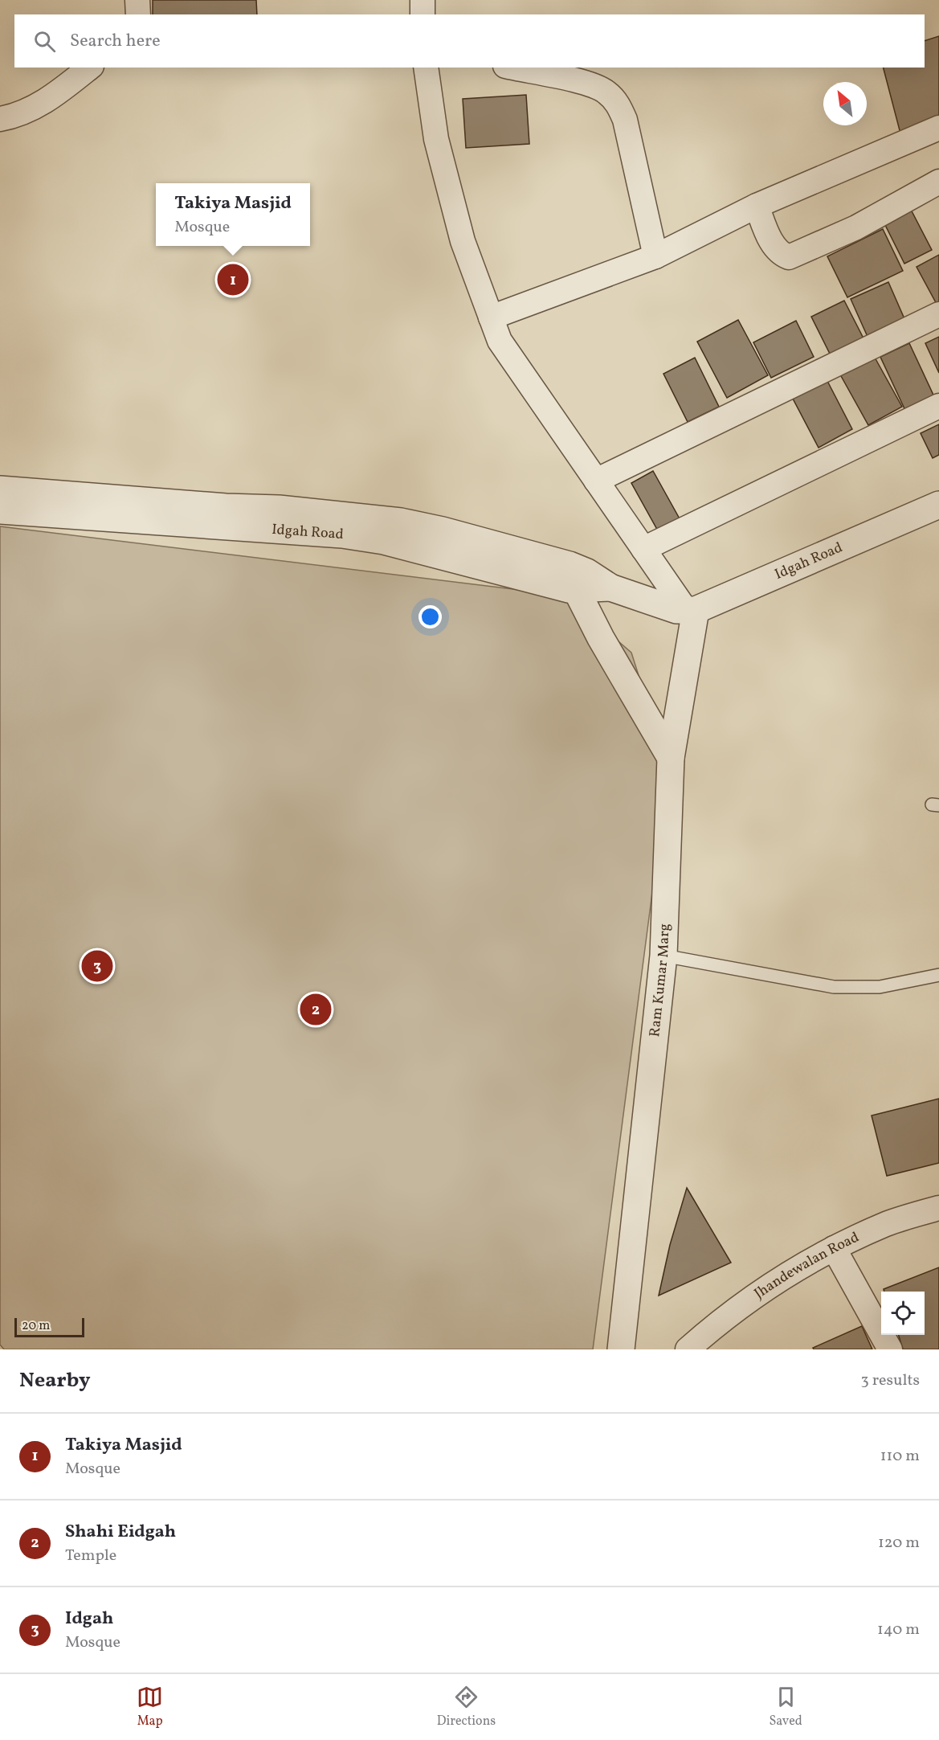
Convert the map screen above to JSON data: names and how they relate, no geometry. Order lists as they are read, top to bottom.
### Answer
{
  "streets": {
    "street": ["Idgah Road", "Ram Kumar Marg", "Jhandewalan Road"]
  },
  "crossings": [
    ["Idgah Road", "Ram Kumar Marg"]
  ],
  "scale_bar": "20 m",
  "north": "top left",
  "page": {
    "search": "Search here",
    "popup": ["Takiya Masjid", "Mosque"],
    "pins": ["1", "3", "2"],
    "scale": "20 m",
    "heading": ["Nearby", "3 results"],
    "list": [
      {
        "mark": "1",
        "name": "Takiya Masjid",
        "note": "Mosque",
        "value": "110 m"
      },
      {
        "mark": "2",
        "name": "Shahi Eidgah",
        "note": "Temple",
        "value": "120 m"
      },
      {
        "mark": "3",
        "name": "Idgah",
        "note": "Mosque",
        "value": "140 m"
      }
    ],
    "nav": ["Map", "Directions", "Saved"]
  }
}
